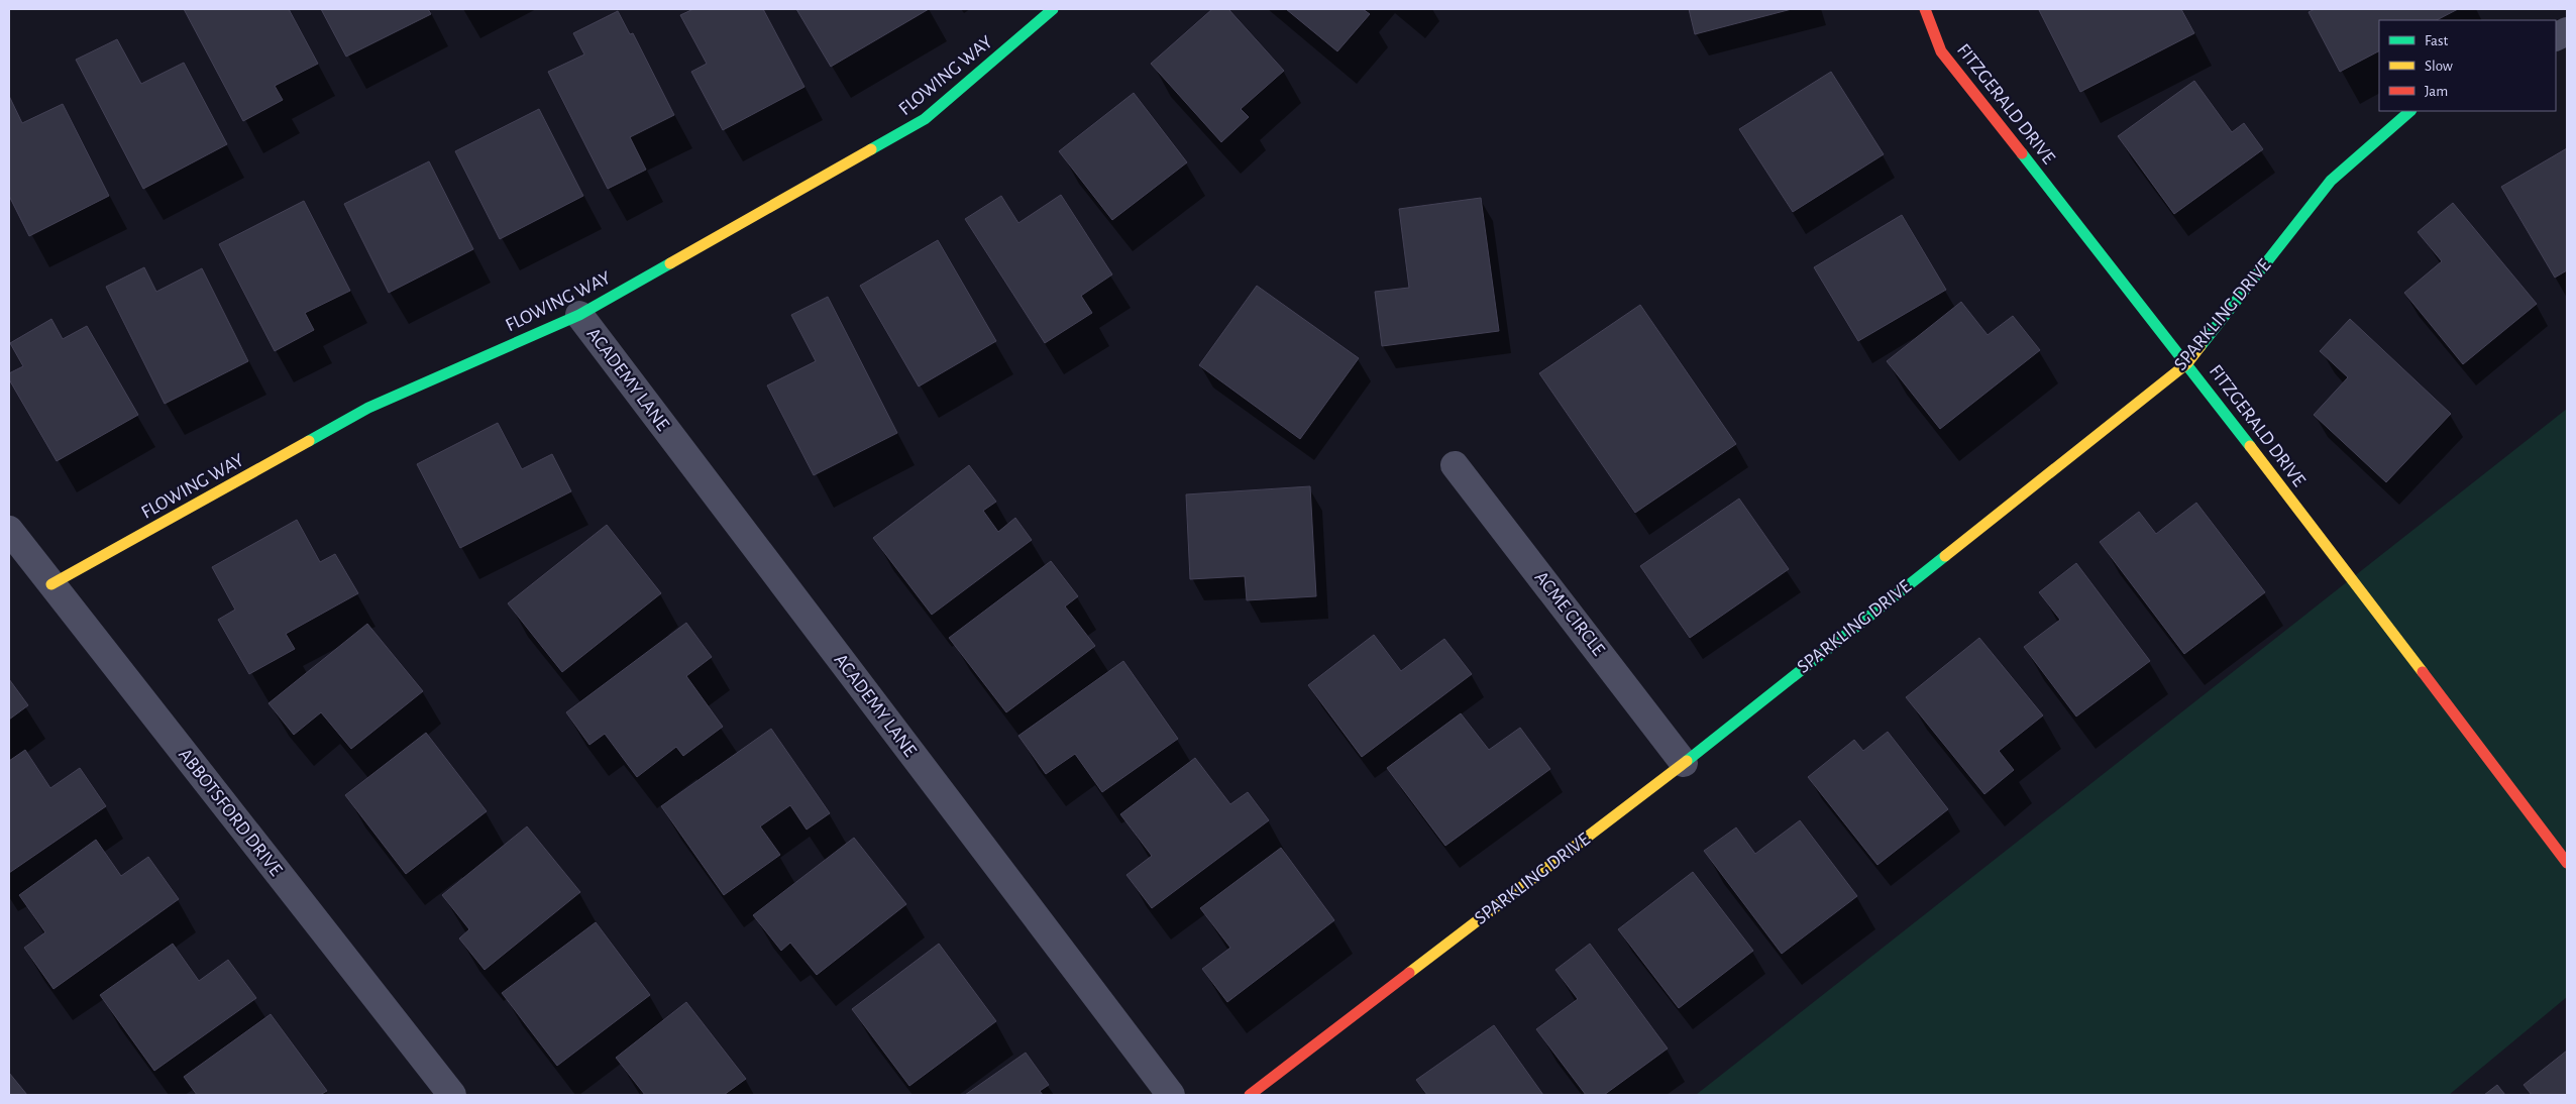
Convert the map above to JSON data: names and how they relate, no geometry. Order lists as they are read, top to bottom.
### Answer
{
  "streets": {
    "street": [
      "FLOWING WAY",
      "FITZGERALD DRIVE",
      "SPARKLING DRIVE",
      "ACADEMY LANE",
      "ACME CIRCLE",
      "ABBOTSFORD DRIVE"
    ]
  },
  "crossings": [
    ["FLOWING WAY", "ACADEMY LANE"],
    ["FLOWING WAY", "ABBOTSFORD DRIVE"],
    ["FITZGERALD DRIVE", "SPARKLING DRIVE"],
    ["SPARKLING DRIVE", "ACME CIRCLE"]
  ],
  "legend": ["Fast", "Slow", "Jam"]
}
